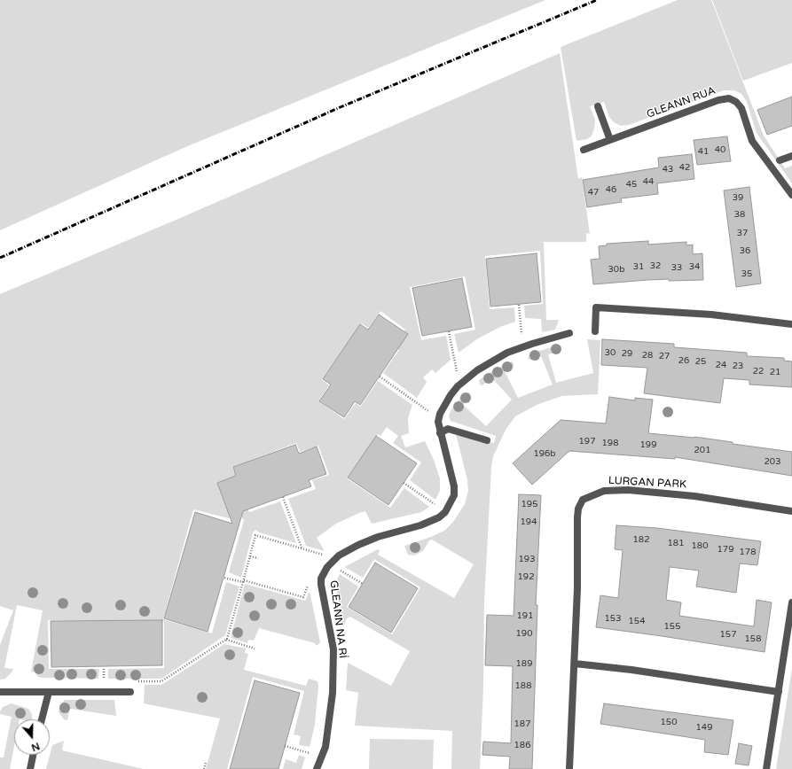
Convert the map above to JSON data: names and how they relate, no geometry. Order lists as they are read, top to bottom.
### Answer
{
  "streets": {
    "street": ["GLEANN RUA", "LURGAN PARK", "GLEANN NA RÍ"]
  },
  "house_numbers": [
    "40",
    "41",
    "42",
    "43",
    "44",
    "45",
    "46",
    "47",
    "39",
    "38",
    "37",
    "36",
    "32",
    "31",
    "34",
    "33",
    "30b",
    "35",
    "30",
    "29",
    "28",
    "27",
    "26",
    "25",
    "24",
    "23",
    "22",
    "21",
    "197",
    "198",
    "199",
    "201",
    "196b",
    "203",
    "195",
    "194",
    "182",
    "181",
    "180",
    "179",
    "178",
    "193",
    "192",
    "191",
    "153",
    "154",
    "155",
    "190",
    "157",
    "158",
    "189",
    "188",
    "150",
    "187",
    "149",
    "186"
  ],
  "north": "bottom"
}
